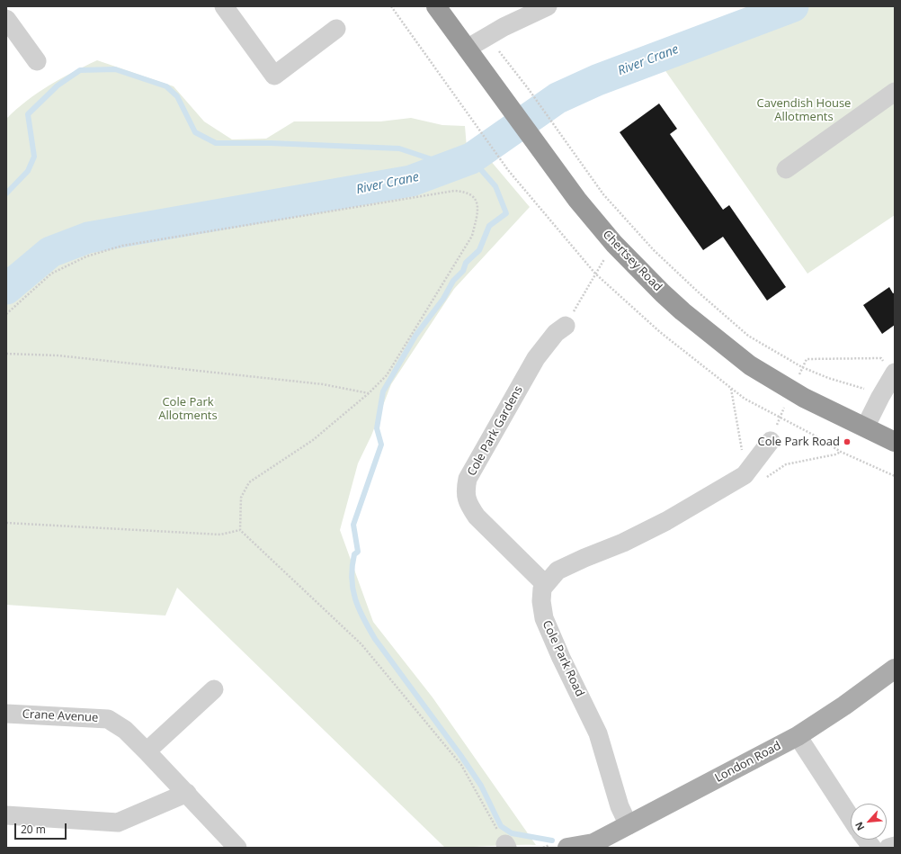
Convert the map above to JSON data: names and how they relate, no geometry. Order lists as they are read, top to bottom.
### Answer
{
  "streets": {
    "highway": ["Chertsey Road"],
    "main road": ["London Road"],
    "street": ["Cole Park Gardens", "Cole Park Road", "Crane Avenue"]
  },
  "crossings": [
    ["Cole Park Gardens", "Cole Park Road"],
    ["Cole Park Road", "London Road"]
  ],
  "water": ["River Crane"],
  "parks": ["Cavendish House Allotments", "Cole Park Allotments"],
  "places": ["Cole Park Road"],
  "scale_bar": "20 m",
  "north": "bottom left"
}
